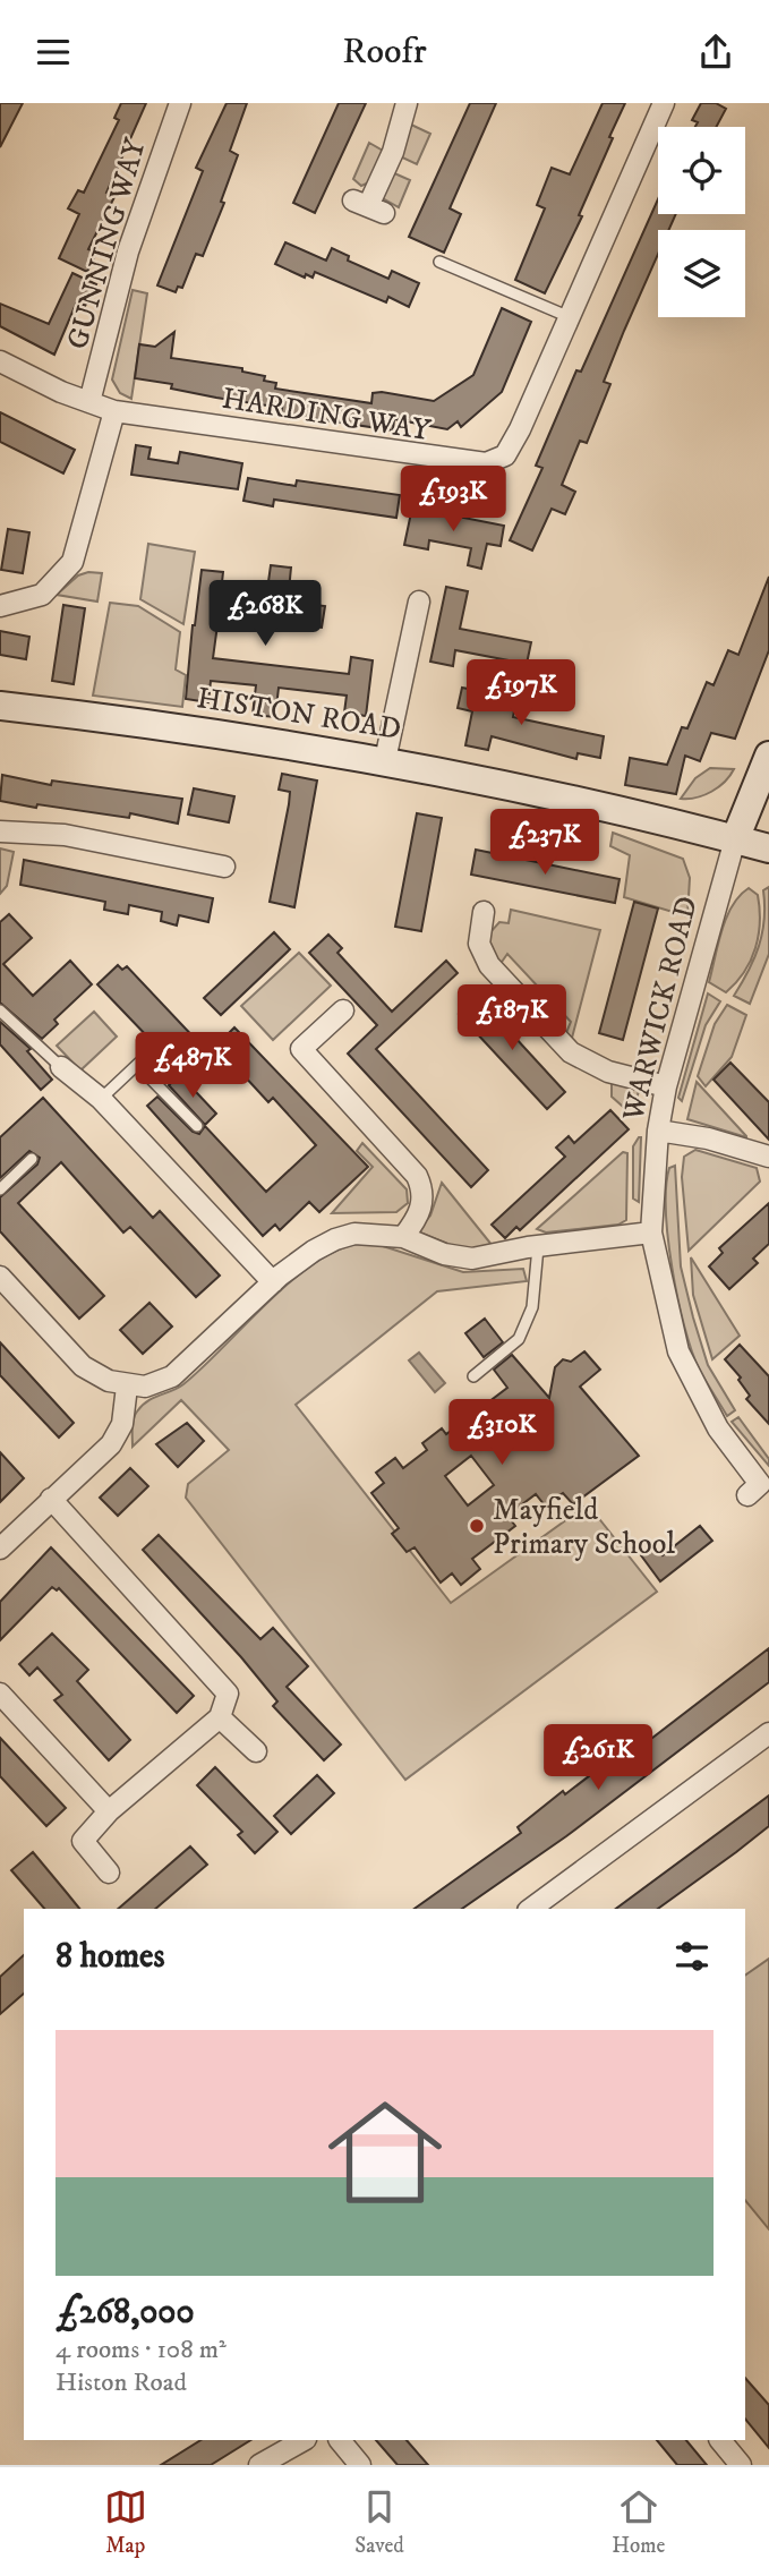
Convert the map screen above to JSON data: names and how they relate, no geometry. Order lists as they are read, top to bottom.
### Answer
{
  "streets": {
    "main road": ["HISTON ROAD"],
    "street": ["GUNNING WAY", "HARDING WAY", "WARWICK ROAD"]
  },
  "crossings": [
    ["GUNNING WAY", "HARDING WAY"],
    ["HISTON ROAD", "WARWICK ROAD"]
  ],
  "places": ["Mayfield Primary School"],
  "page": {
    "header": "Roofr",
    "price": [
      "£193K",
      "£268K",
      "£197K",
      "£237K",
      "£187K",
      "£487K",
      "£310K",
      "£261K"
    ],
    "heading": "8 homes",
    "list": [
      {
        "name": "£268,000",
        "note": "4 rooms · 108 m² · Histon Road"
      }
    ],
    "tabs": ["Map", "Saved", "Home"]
  }
}
